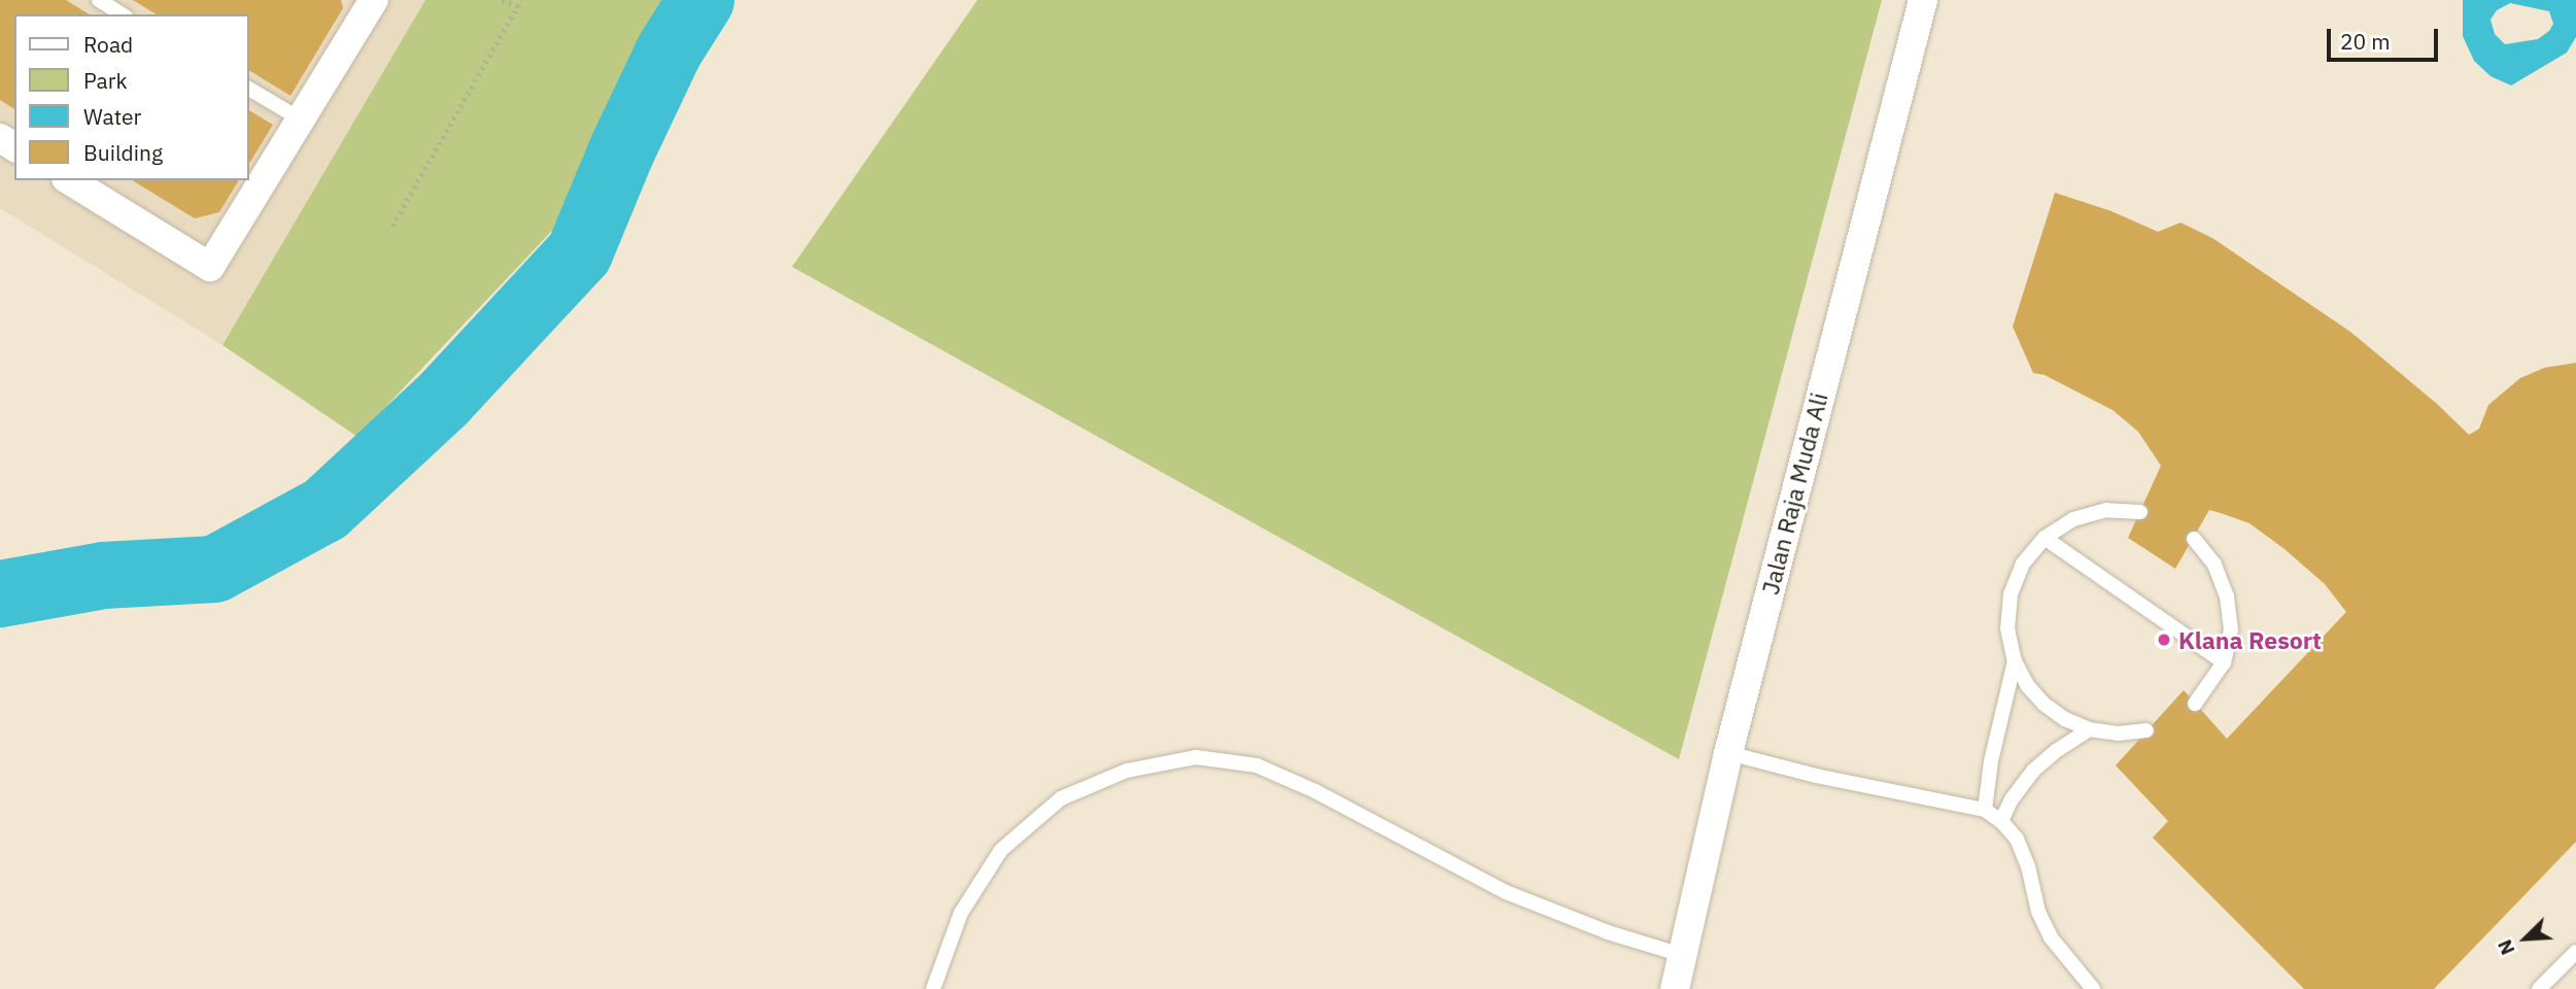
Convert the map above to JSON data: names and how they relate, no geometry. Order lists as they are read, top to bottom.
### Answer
{
  "streets": {
    "street": ["Jalan Raja Muda Ali"]
  },
  "places": ["Klana Resort"],
  "legend": [
    "Road",
    "Park",
    "Water",
    "Building"
  ],
  "scale_bar": "20 m",
  "north": "bottom left"
}
